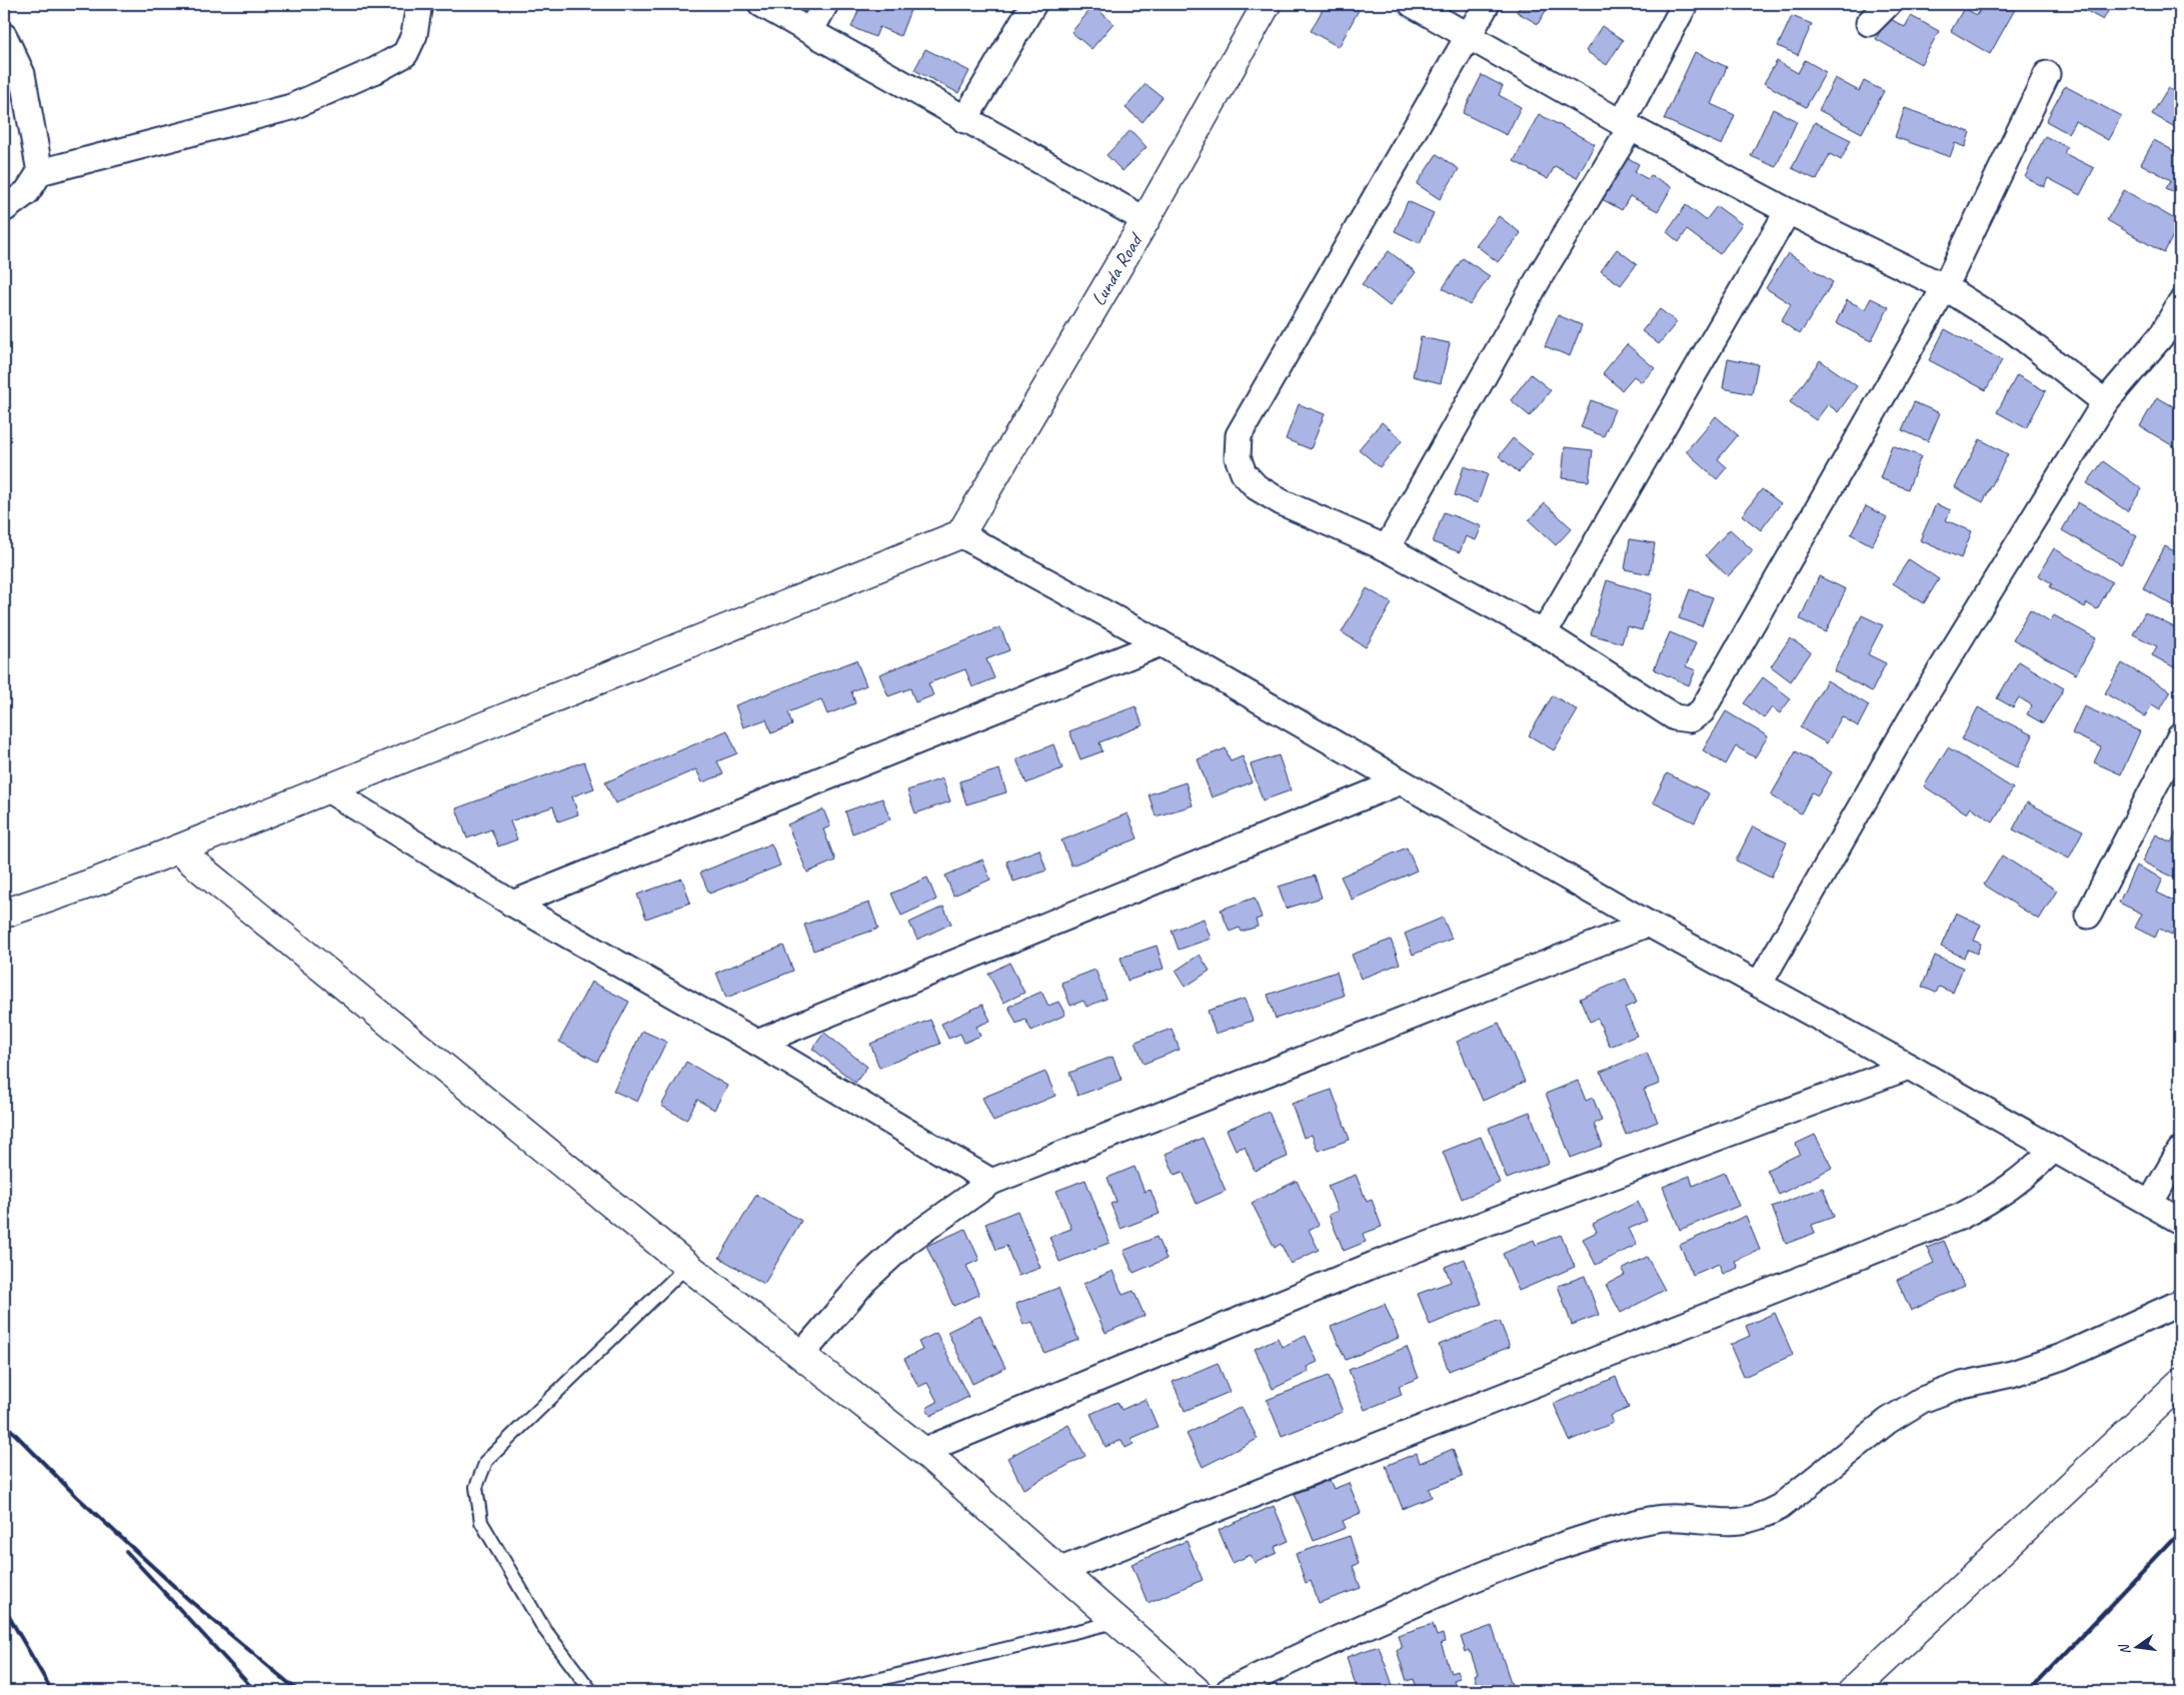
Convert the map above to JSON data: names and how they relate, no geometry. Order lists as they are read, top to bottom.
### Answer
{
  "streets": {
    "street": ["Lunda Road"]
  },
  "north": "left"
}
